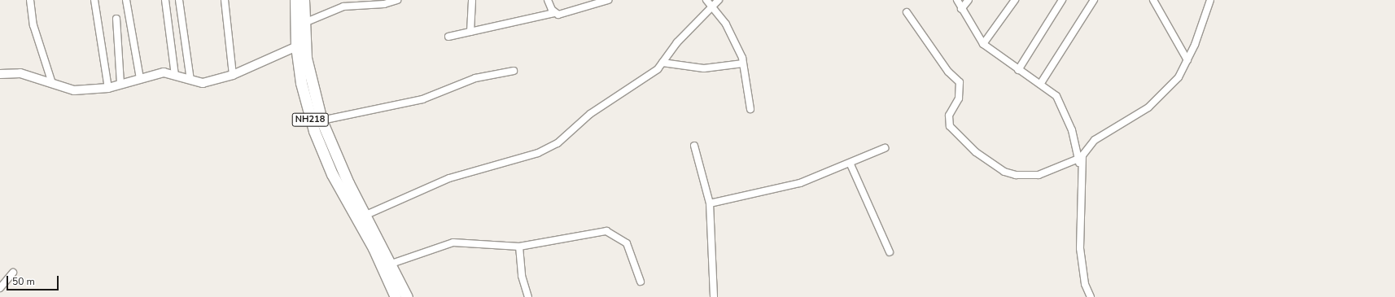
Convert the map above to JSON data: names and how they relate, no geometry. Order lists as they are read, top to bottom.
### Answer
{
  "streets": {
    "highway": ["NH218"]
  },
  "scale_bar": "50 m"
}
